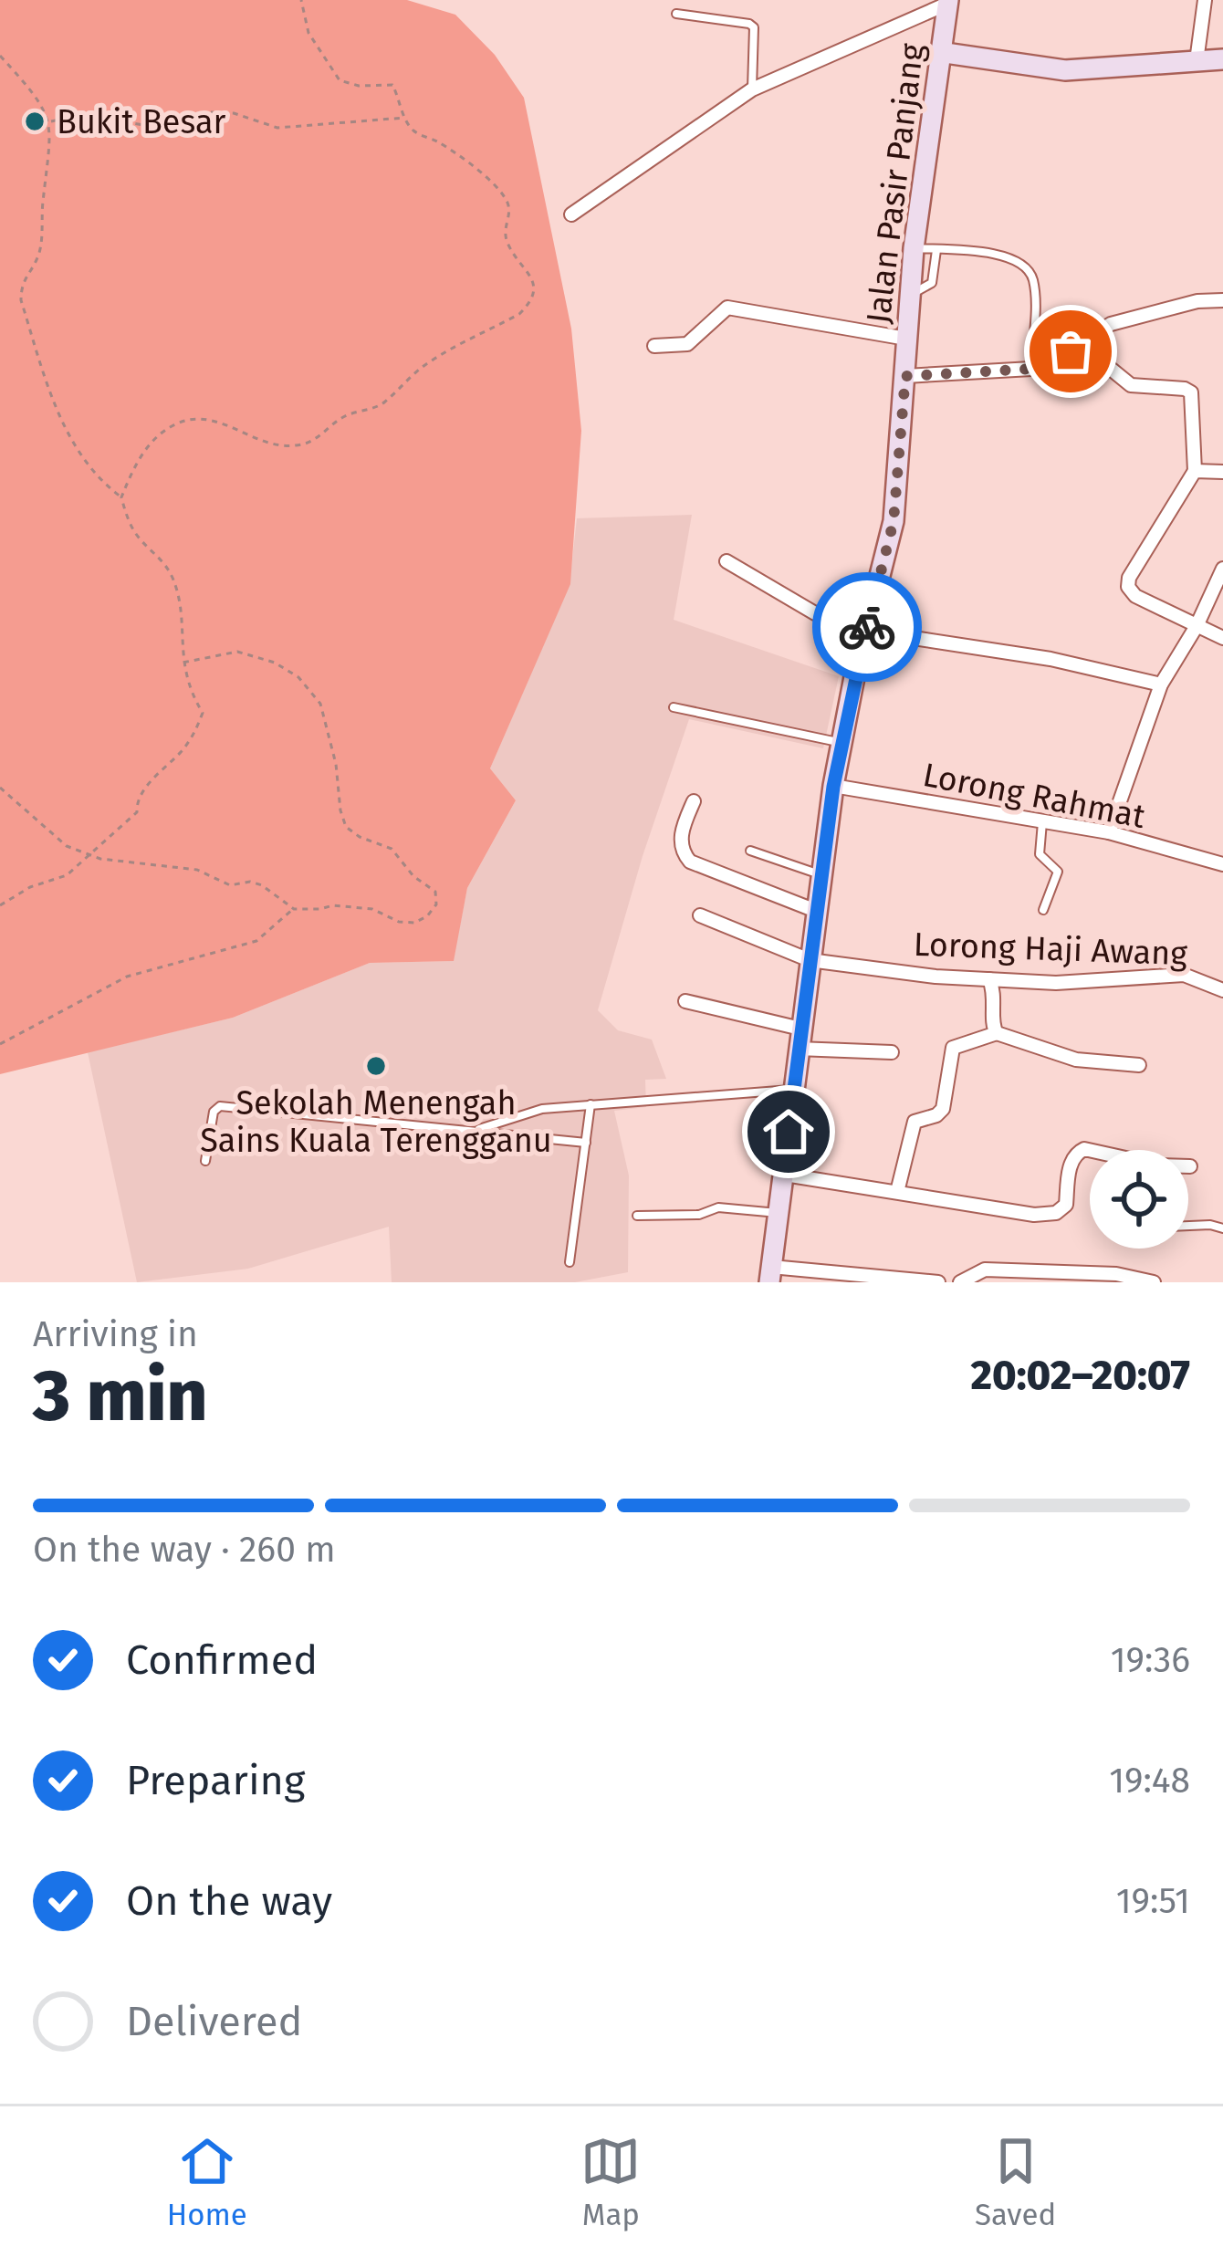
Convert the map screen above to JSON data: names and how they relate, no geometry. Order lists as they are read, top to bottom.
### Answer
{
  "streets": {
    "main road": ["Jalan Pasir Panjang"],
    "street": ["Lorong Rahmat", "Lorong Haji Awang"]
  },
  "crossings": [
    ["Jalan Pasir Panjang", "Lorong Rahmat"],
    ["Jalan Pasir Panjang", "Lorong Haji Awang"]
  ],
  "places": ["Bukit Besar", "Sekolah Menengah Sains Kuala Terengganu"],
  "page": {
    "heading": ["3 min", "Arriving in", "20:02–20:07"],
    "bar": "On the way · 260 m",
    "list": [
      ["Confirmed", "19:36"],
      ["Preparing", "19:48"],
      ["On the way", "19:51"],
      "Delivered"
    ],
    "tabs": ["Home", "Map", "Saved"]
  }
}
